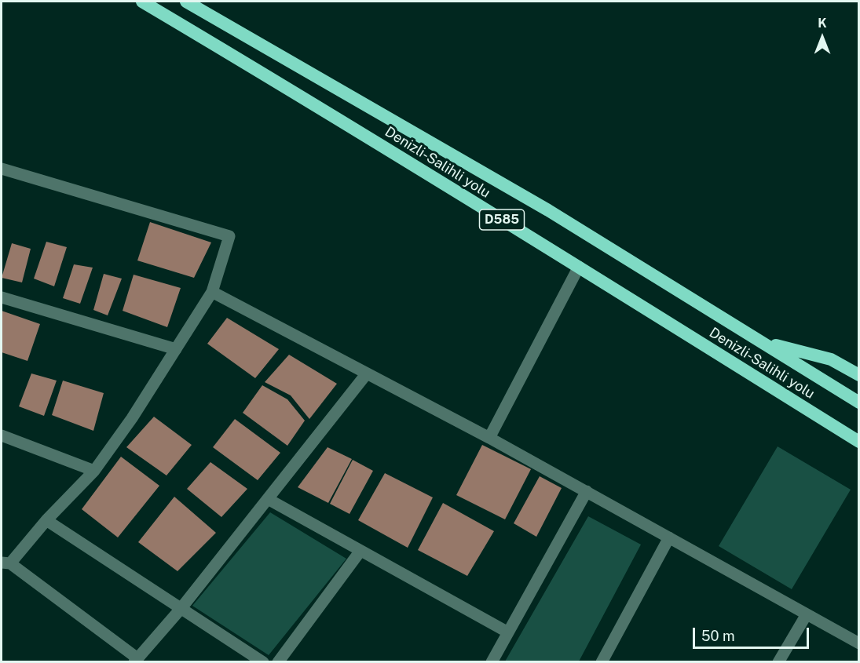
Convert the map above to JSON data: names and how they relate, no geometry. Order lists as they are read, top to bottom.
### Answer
{
  "streets": {
    "highway": ["Denizli-Salihli yolu", "D585"]
  },
  "crossings": [
    ["Denizli-Salihli yolu", "D585"]
  ],
  "scale_bar": "50 m",
  "north": "top"
}
